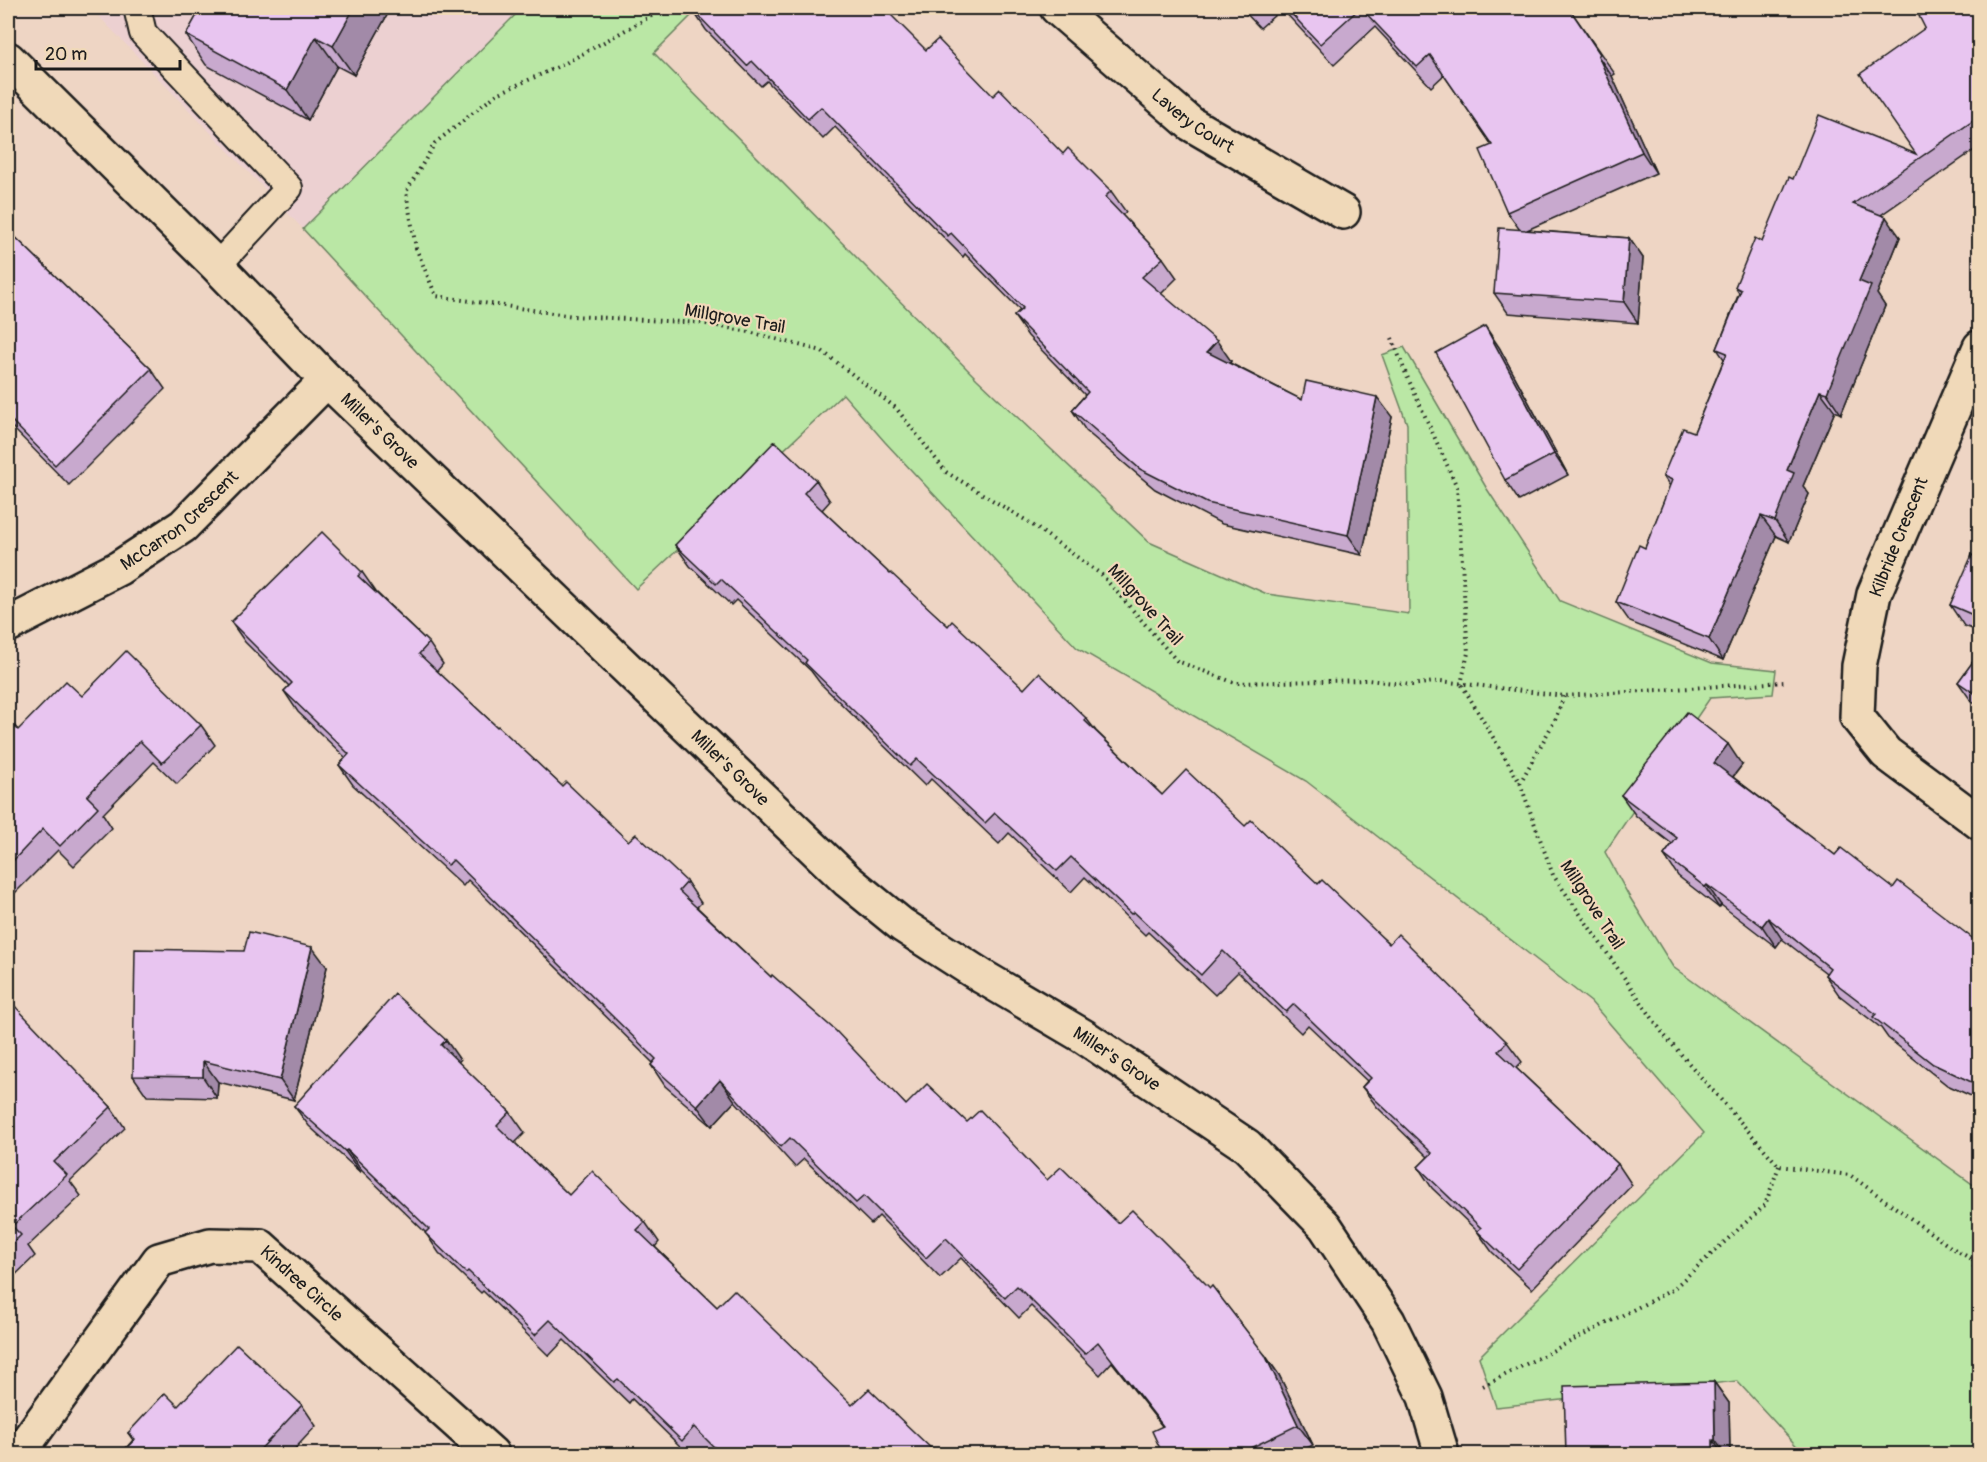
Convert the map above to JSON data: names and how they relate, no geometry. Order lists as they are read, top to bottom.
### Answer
{
  "streets": {
    "street": [
      "Lavery Court",
      "Miller's Grove",
      "McCarron Crescent",
      "Kilbride Crescent",
      "Kindree Circle"
    ],
    "path": ["Millgrove Trail"]
  },
  "crossings": [
    ["Miller's Grove", "McCarron Crescent"]
  ],
  "scale_bar": "20 m"
}
